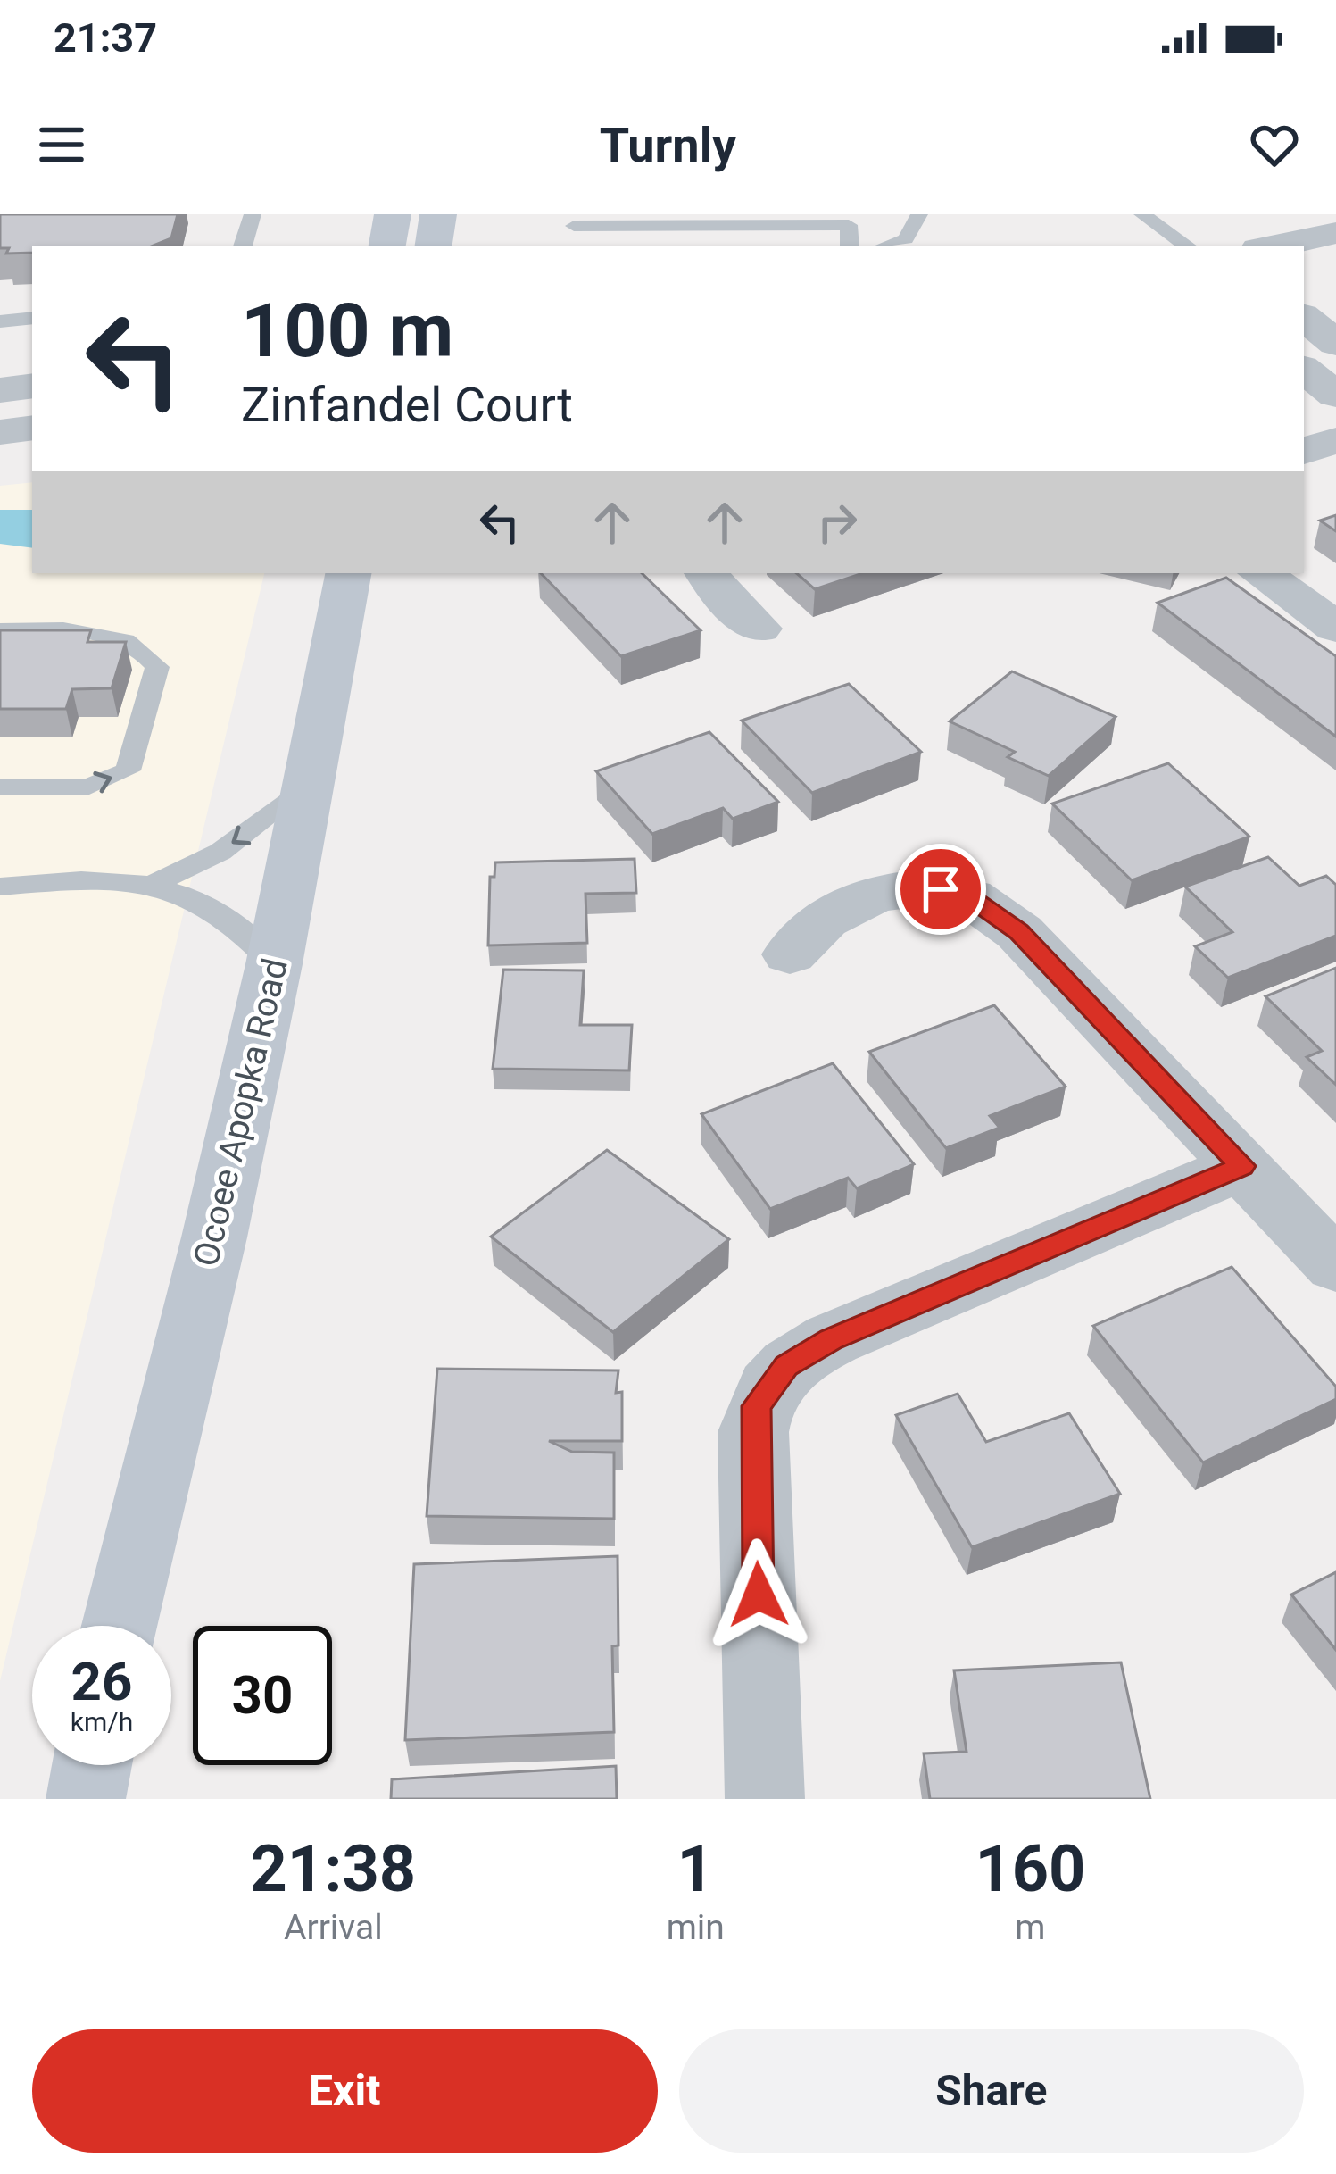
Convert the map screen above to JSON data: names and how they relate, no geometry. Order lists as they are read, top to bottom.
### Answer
{
  "streets": {
    "main road": ["Ocoee Apopka Road"]
  },
  "page": {
    "status": "21:37",
    "header": "Turnly",
    "turn": ["100 m", "Zinfandel Court"],
    "speed": "26 km/h",
    "limit": "30",
    "eta": [
      "21:38",
      "Arrival",
      "1",
      "min",
      "160",
      "m"
    ],
    "buttons": ["Exit", "Share"]
  }
}
